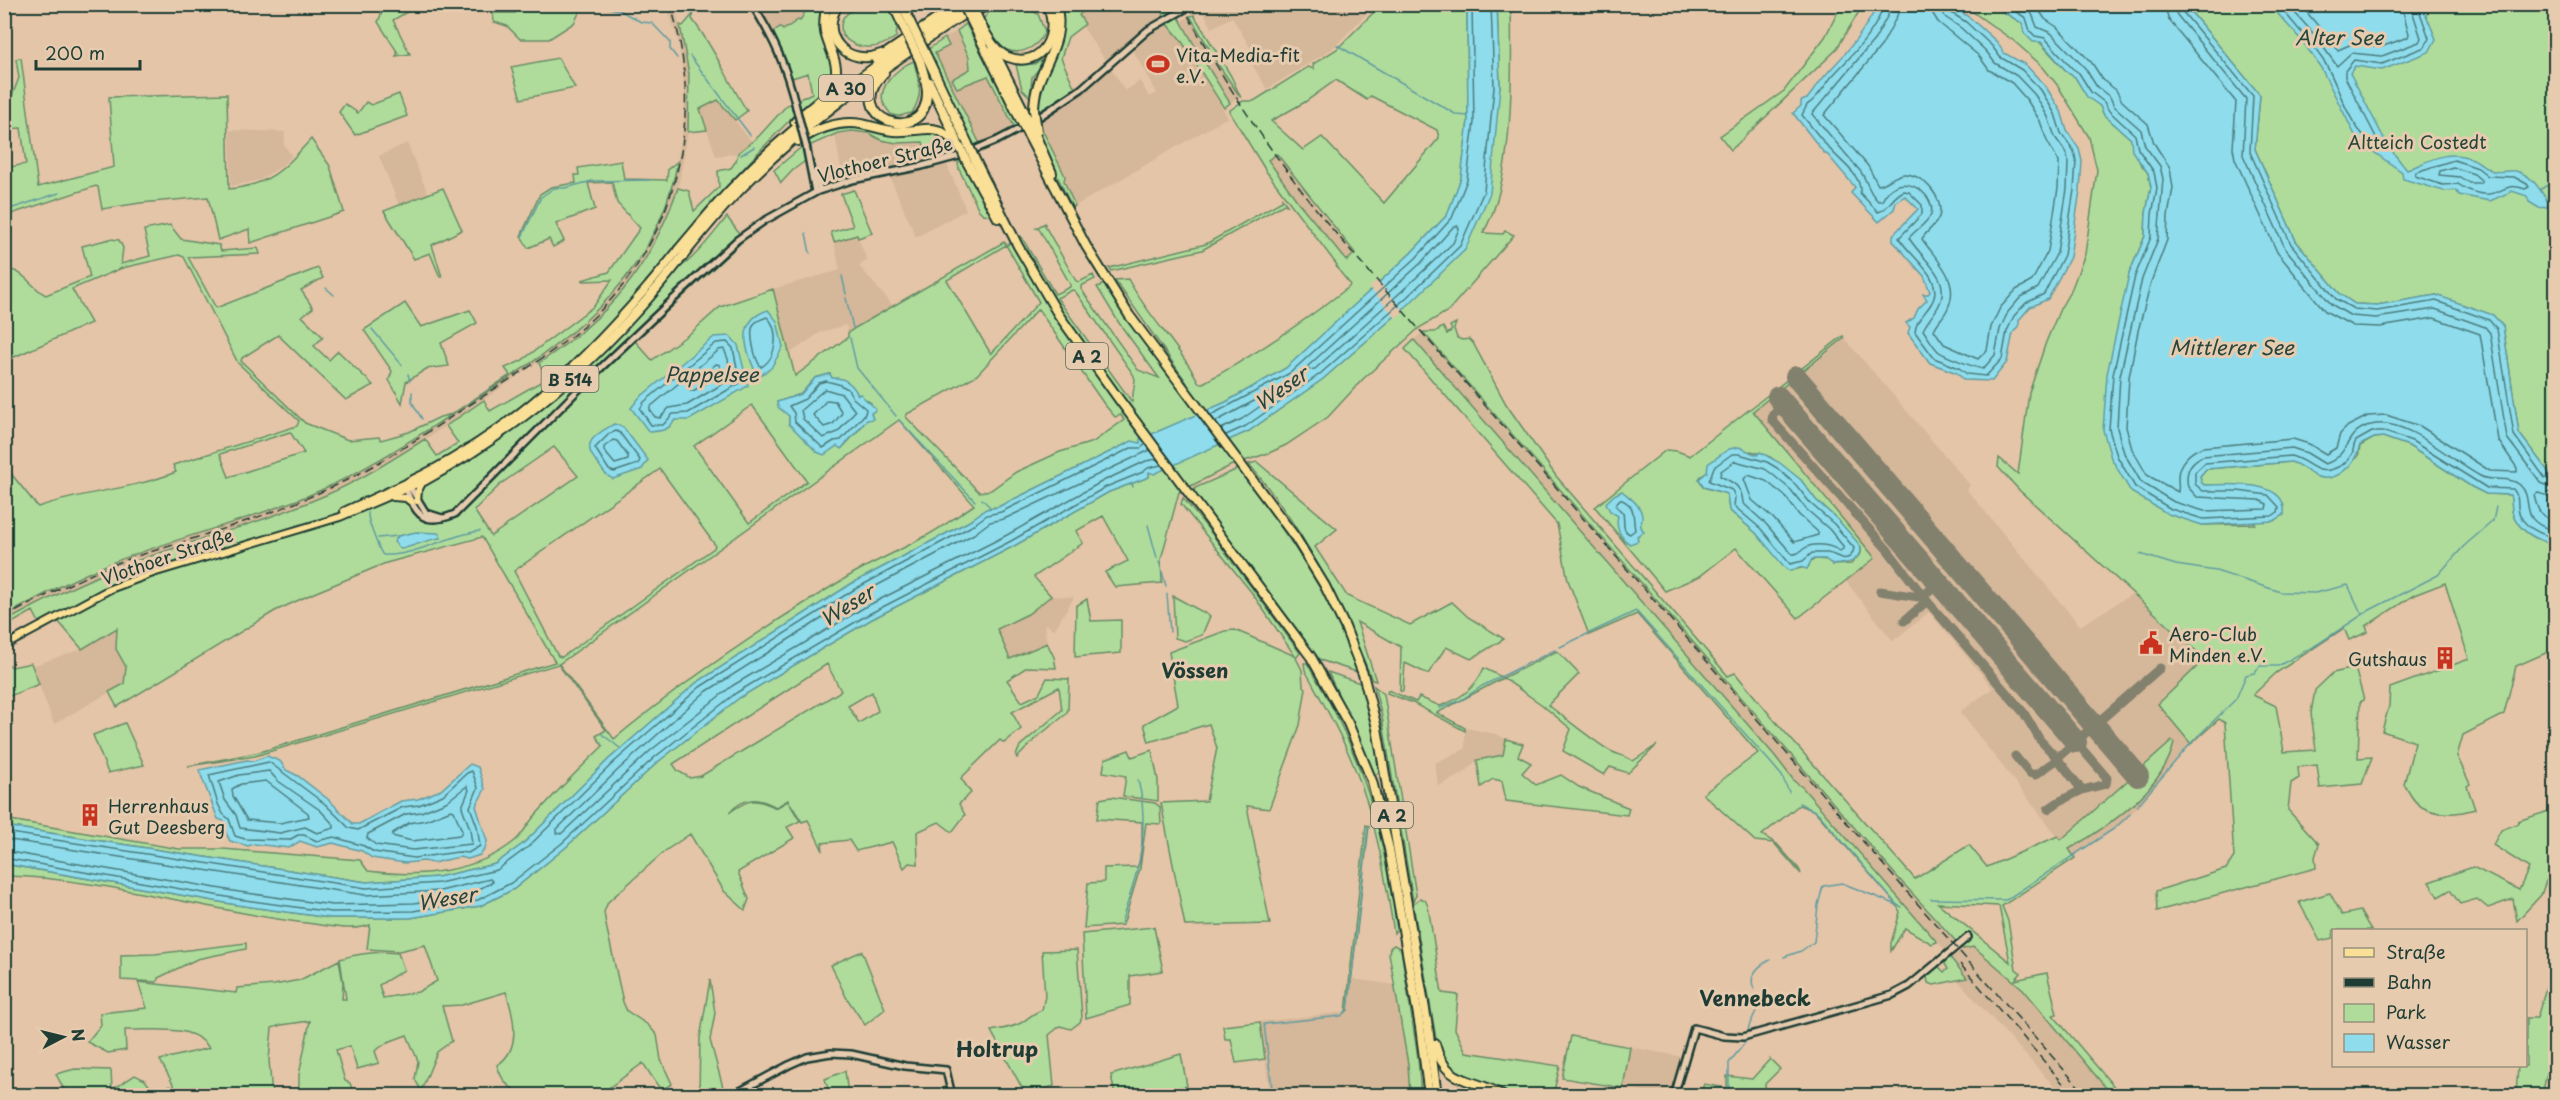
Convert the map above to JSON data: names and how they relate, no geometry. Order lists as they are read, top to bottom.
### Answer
{
  "streets": {
    "highway": ["A 30", "A 2", "B 514"],
    "main road": ["Vlothoer Straße"]
  },
  "crossings": [
    ["A 30", "B 514"],
    ["Vlothoer Straße", "B 514"]
  ],
  "districts": ["Vössen", "Vennebeck", "Holtrup"],
  "water": [
    "Alter See",
    "Mittlerer See",
    "Pappelsee",
    "Weser"
  ],
  "parks": ["Altteich Costedt"],
  "places": {
    "sports": ["Vita-Media-fit e.V."],
    "public building": ["Aero-Club Minden e.V."],
    "building": ["Gutshaus", "Herrenhaus Gut Deesberg"]
  },
  "legend": [
    "Straße",
    "Bahn",
    "Park",
    "Wasser"
  ],
  "scale_bar": "200 m",
  "north": "right"
}
